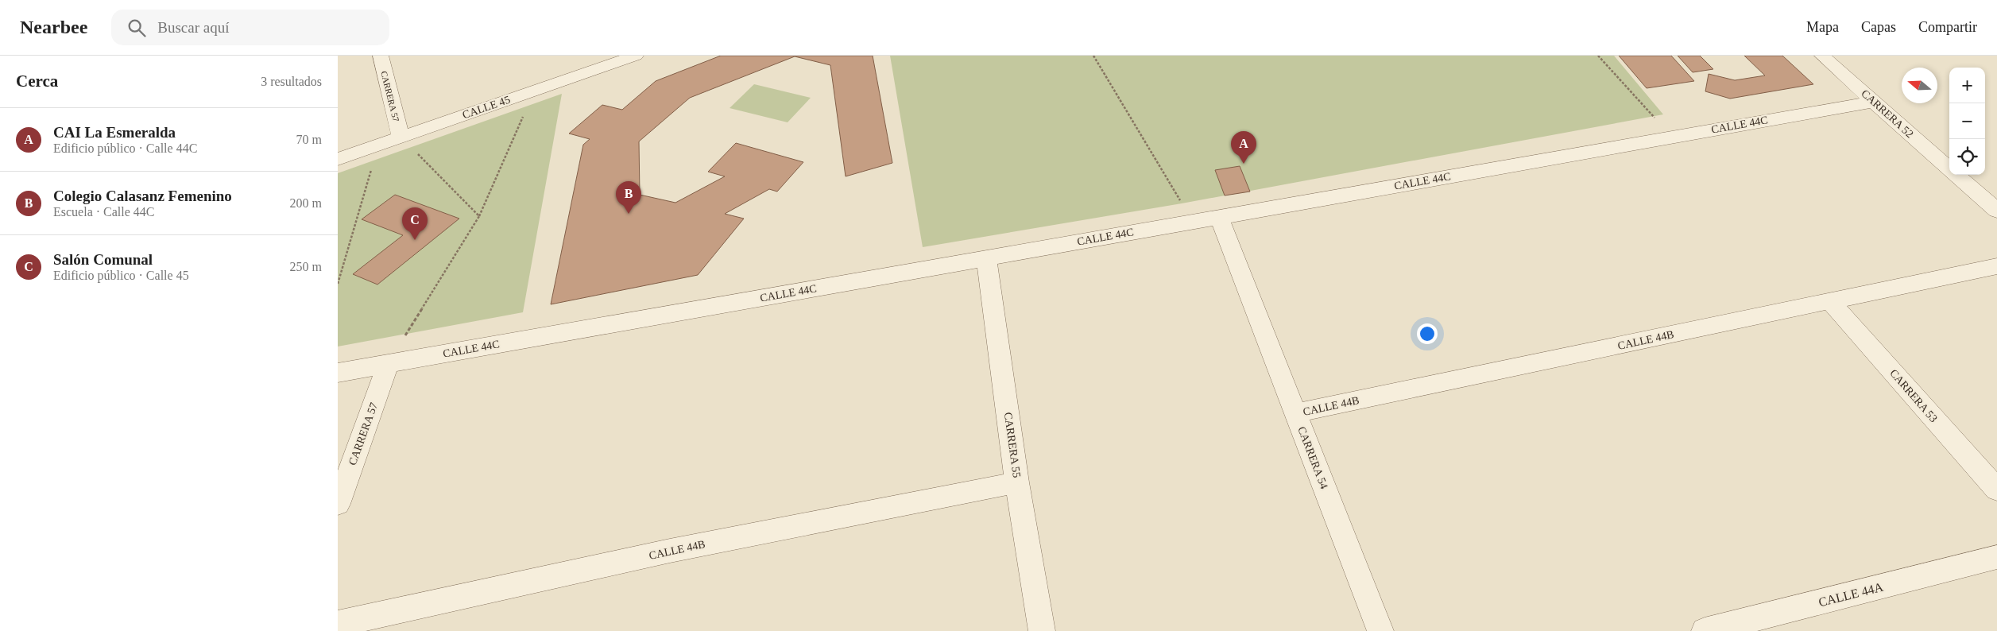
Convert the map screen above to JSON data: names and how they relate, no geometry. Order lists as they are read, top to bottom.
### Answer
{
  "streets": {
    "street": [
      "CARRERA 57",
      "CALLE 45",
      "CARRERA 52",
      "CALLE 44C",
      "CALLE 44B",
      "CARRERA 53",
      "CARRERA 55",
      "CARRERA 54",
      "CALLE 44A"
    ]
  },
  "crossings": [
    ["CARRERA 57", "CALLE 45"],
    ["CARRERA 57", "CALLE 44C"],
    ["CARRERA 52", "CALLE 44C"],
    ["CALLE 44C", "CARRERA 55"],
    ["CALLE 44C", "CARRERA 54"],
    ["CALLE 44B", "CARRERA 53"],
    ["CALLE 44B", "CARRERA 55"],
    ["CALLE 44B", "CARRERA 54"]
  ],
  "north": "left",
  "page": {
    "header": "Nearbee",
    "search": "Buscar aquí",
    "nav": ["Mapa", "Capas", "Compartir"],
    "heading": ["Cerca", "3 resultados"],
    "map_buttons": ["+", "−"],
    "list": [
      {
        "mark": "A",
        "name": "CAI La Esmeralda",
        "note": "Edificio público · Calle 44C",
        "value": "70 m"
      },
      {
        "mark": "B",
        "name": "Colegio Calasanz Femenino",
        "note": "Escuela · Calle 44C",
        "value": "200 m"
      },
      {
        "mark": "C",
        "name": "Salón Comunal",
        "note": "Edificio público · Calle 45",
        "value": "250 m"
      }
    ],
    "pins": ["A", "B", "C"]
  }
}
